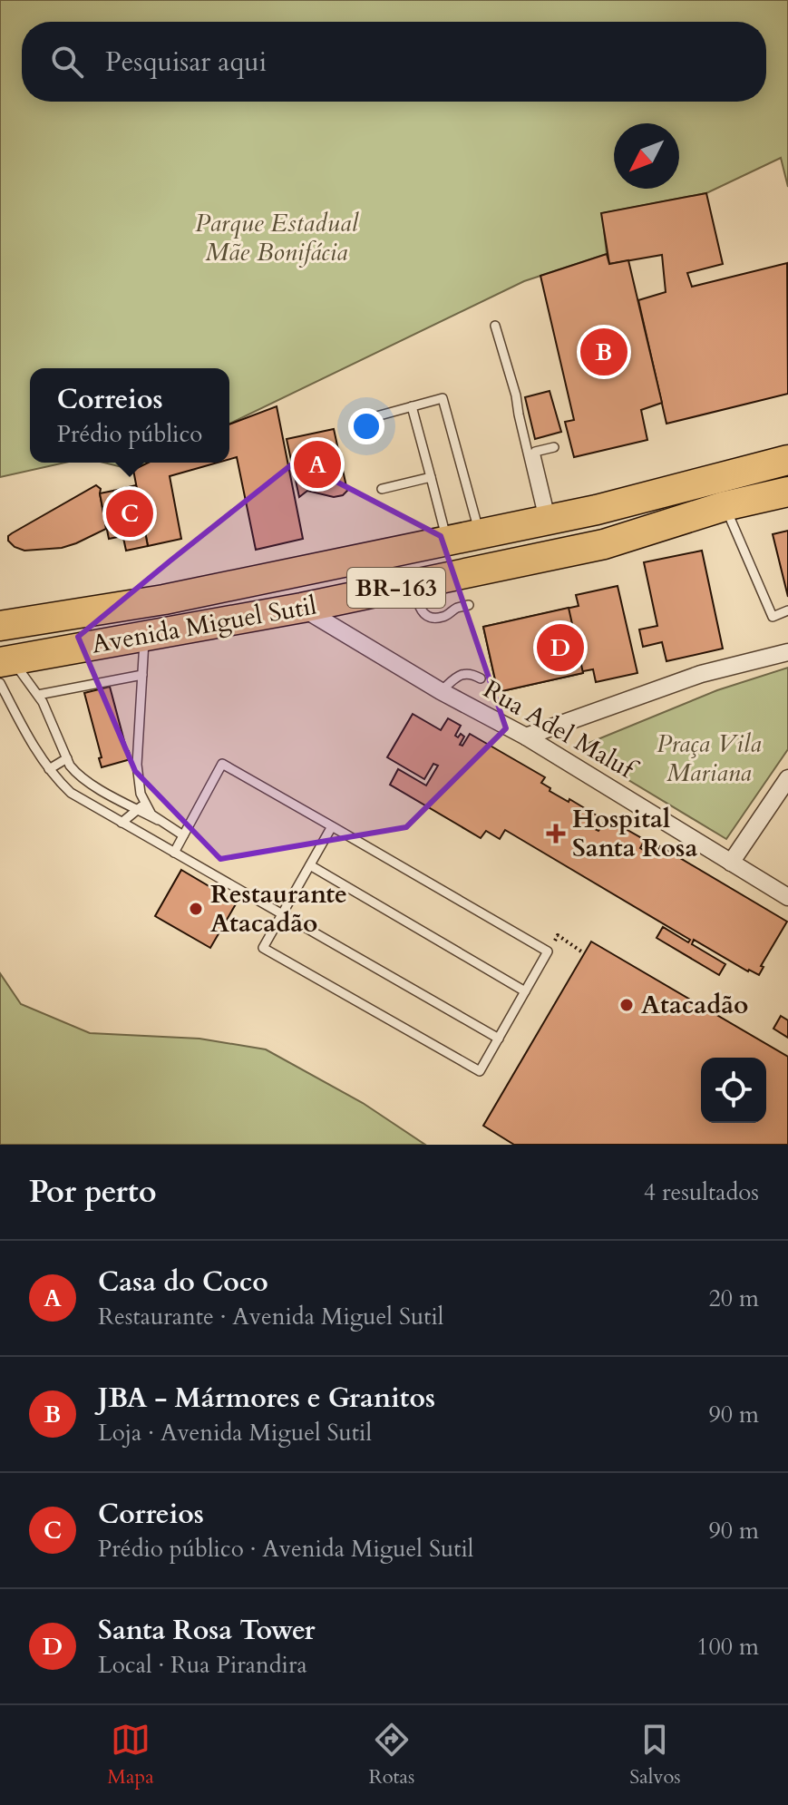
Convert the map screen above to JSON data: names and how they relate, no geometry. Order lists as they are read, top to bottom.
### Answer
{
  "streets": {
    "highway": ["BR-163", "Avenida Miguel Sutil"],
    "street": ["Rua Adel Maluf"]
  },
  "crossings": [
    ["Avenida Miguel Sutil", "Rua Adel Maluf"]
  ],
  "parks": ["Parque Estadual Mãe Bonifácia", "Praça Vila Mariana"],
  "places": {
    "health": ["Hospital Santa Rosa"],
    "other": ["Restaurante Atacadão", "Atacadão"]
  },
  "north": "bottom left",
  "page": {
    "search": "Pesquisar aqui",
    "pins": [
      "B",
      "A",
      "C",
      "D"
    ],
    "popup": ["Correios", "Prédio público"],
    "heading": ["Por perto", "4 resultados"],
    "list": [
      {
        "mark": "A",
        "name": "Casa do Coco",
        "note": "Restaurante · Avenida Miguel Sutil",
        "value": "20 m"
      },
      {
        "mark": "B",
        "name": "JBA - Mármores e Granitos",
        "note": "Loja · Avenida Miguel Sutil",
        "value": "90 m"
      },
      {
        "mark": "C",
        "name": "Correios",
        "note": "Prédio público · Avenida Miguel Sutil",
        "value": "90 m"
      },
      {
        "mark": "D",
        "name": "Santa Rosa Tower",
        "note": "Local · Rua Pirandira",
        "value": "100 m"
      }
    ],
    "nav": ["Mapa", "Rotas", "Salvos"]
  }
}
